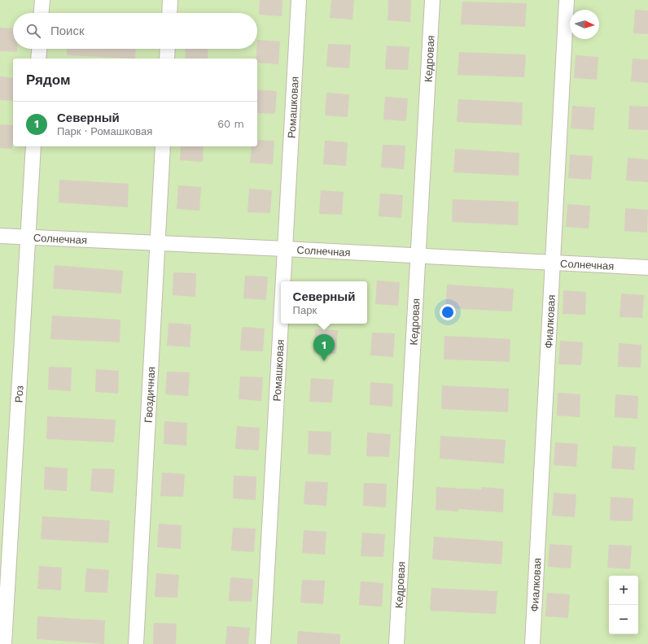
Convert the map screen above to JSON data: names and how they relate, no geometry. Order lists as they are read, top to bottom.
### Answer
{
  "streets": {
    "street": [
      "Кедровая",
      "Ромашковая",
      "Солнечная",
      "Фиалковая",
      "Роз",
      "Гвоздичная"
    ]
  },
  "crossings": [
    ["Кедровая", "Солнечная"],
    ["Ромашковая", "Солнечная"],
    ["Солнечная", "Фиалковая"],
    ["Солнечная", "Роз"],
    ["Солнечная", "Гвоздичная"]
  ],
  "north": "right",
  "page": {
    "search": "Поиск",
    "heading": "Рядом",
    "list": [
      {
        "mark": "1",
        "name": "Северный",
        "note": "Парк · Ромашковая",
        "value": "60 m"
      }
    ],
    "popup": ["Северный", "Парк"],
    "pins": "1",
    "map_buttons": ["+", "−"]
  }
}
